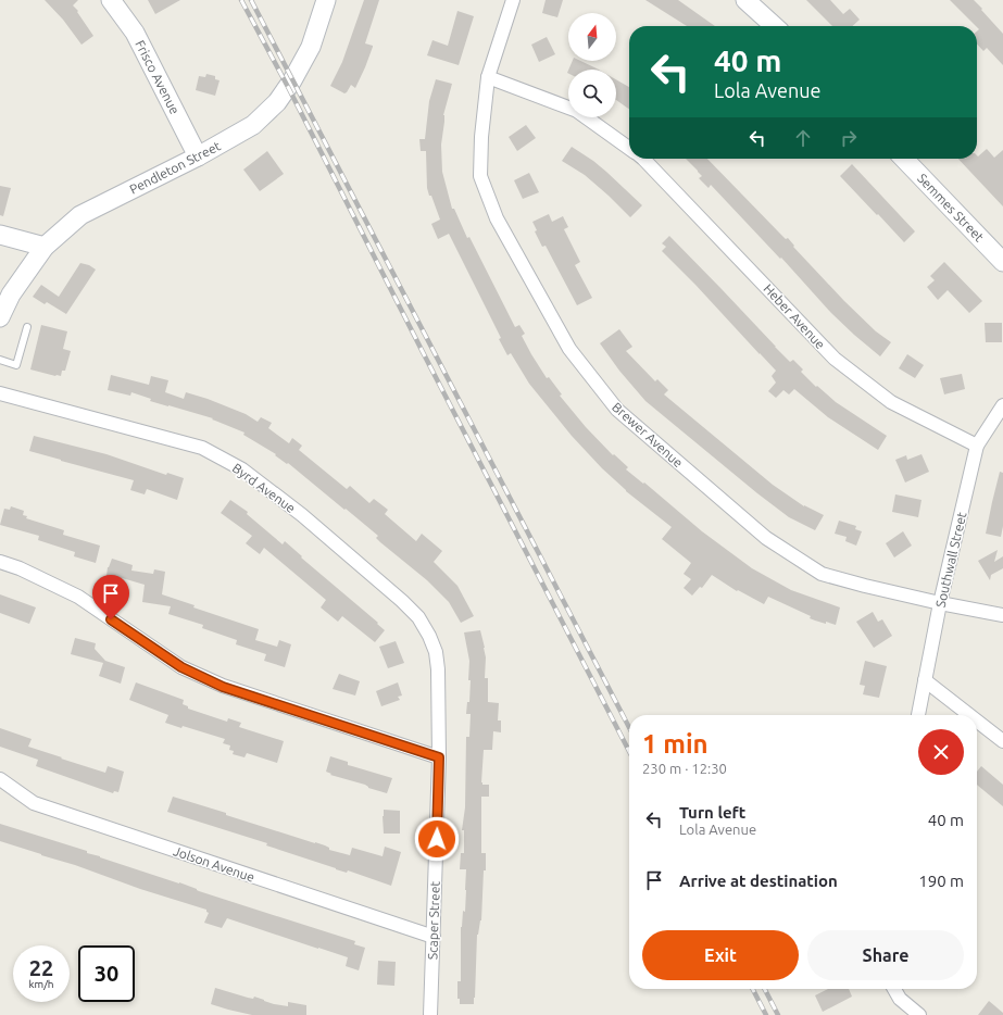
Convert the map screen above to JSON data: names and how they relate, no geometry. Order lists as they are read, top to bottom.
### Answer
{
  "streets": {
    "main road": ["Frisco Avenue", "Pendleton Street", "Semmes Street"],
    "street": [
      "Heber Avenue",
      "Brewer Avenue",
      "Byrd Avenue",
      "Southwall Street",
      "Jolson Avenue",
      "Scaper Street"
    ]
  },
  "crossings": [
    ["Frisco Avenue", "Pendleton Street"],
    ["Heber Avenue", "Brewer Avenue"],
    ["Heber Avenue", "Southwall Street"],
    ["Brewer Avenue", "Southwall Street"],
    ["Byrd Avenue", "Scaper Street"],
    ["Jolson Avenue", "Scaper Street"]
  ],
  "north": "top",
  "page": {
    "turn": ["40 m", "Lola Avenue"],
    "heading": ["1 min", "230 m · 12:30"],
    "list": [
      {
        "name": "Turn left",
        "note": "Lola Avenue",
        "value": "40 m"
      },
      {
        "name": "Arrive at destination",
        "value": "190 m"
      }
    ],
    "buttons": ["Exit", "Share"],
    "speed": "22 km/h",
    "limit": "30"
  }
}
